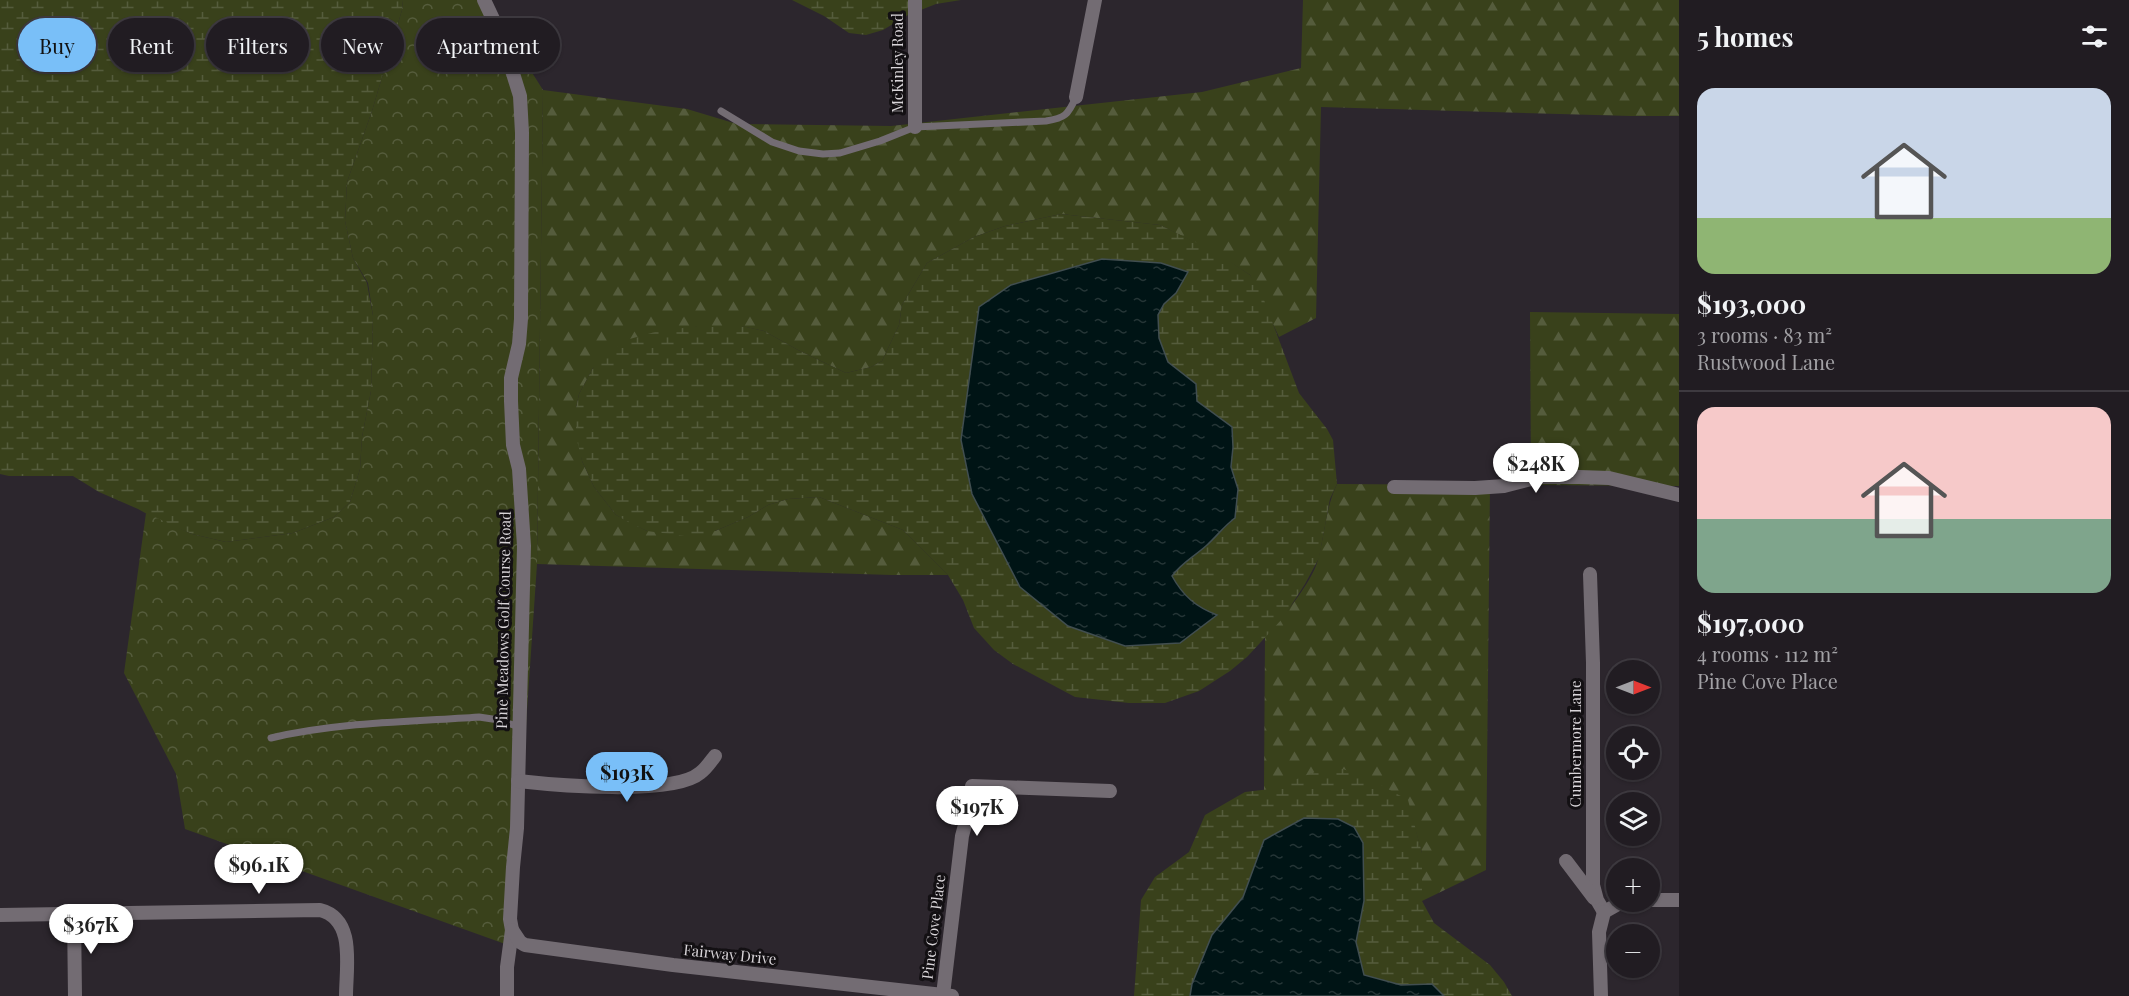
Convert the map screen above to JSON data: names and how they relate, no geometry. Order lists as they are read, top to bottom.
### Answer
{
  "streets": {
    "street": [
      "McKinley Road",
      "Pine Meadows Golf Course Road",
      "Cumbermore Lane",
      "Pine Cove Place",
      "Fairway Drive"
    ]
  },
  "crossings": [
    ["Pine Meadows Golf Course Road", "Fairway Drive"],
    ["Pine Cove Place", "Fairway Drive"]
  ],
  "north": "right",
  "page": {
    "heading": "5 homes",
    "chip": [
      "Buy",
      "Rent",
      "Filters",
      "New",
      "Apartment"
    ],
    "list": [
      {
        "name": "$193,000",
        "note": "3 rooms · 83 m² · Rustwood Lane"
      },
      {
        "name": "$197,000",
        "note": "4 rooms · 112 m² · Pine Cove Place"
      }
    ],
    "price": [
      "$248K",
      "$193K",
      "$197K",
      "$96.1K",
      "$367K"
    ],
    "map_buttons": ["+", "−"]
  }
}
